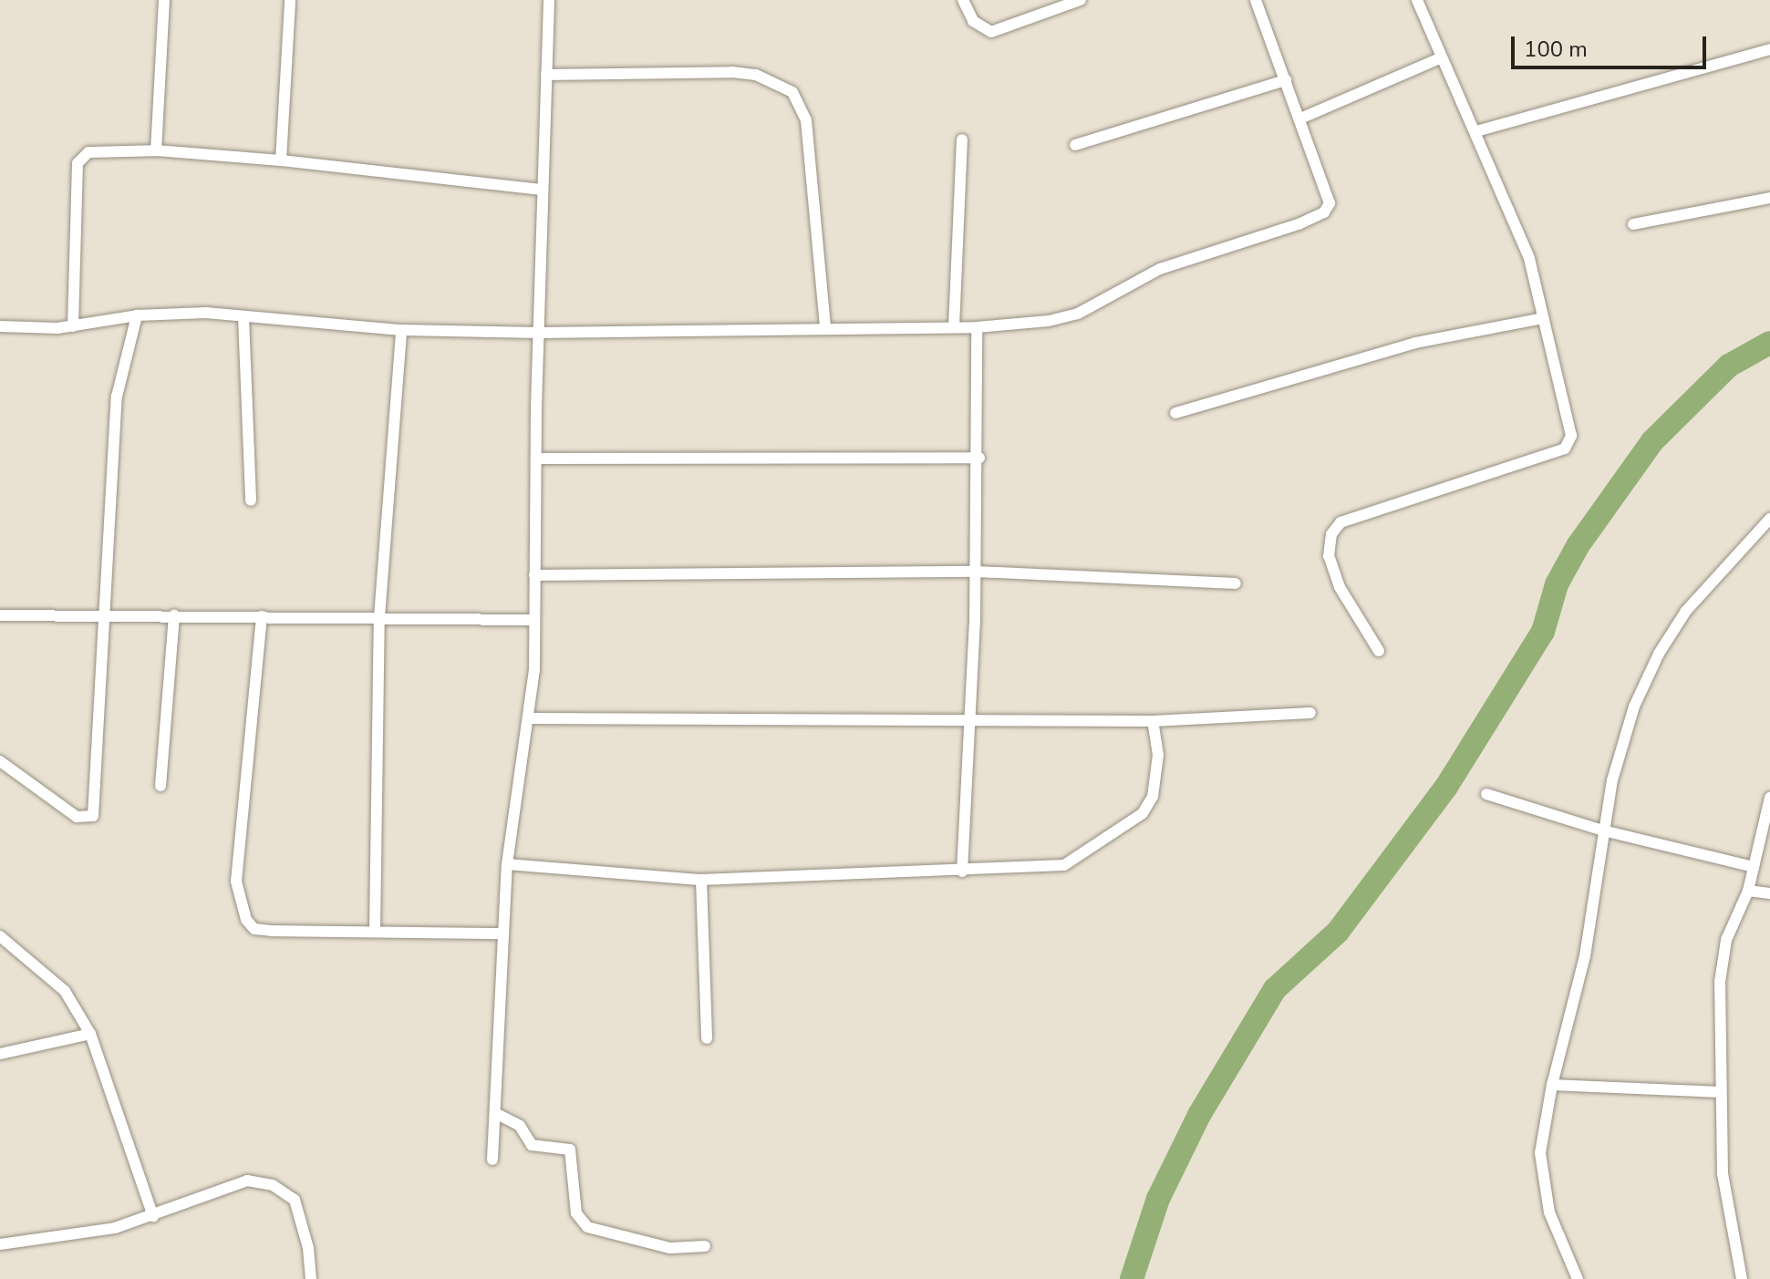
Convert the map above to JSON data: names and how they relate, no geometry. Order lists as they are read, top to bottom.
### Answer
{
  "scale_bar": "100 m"
}
